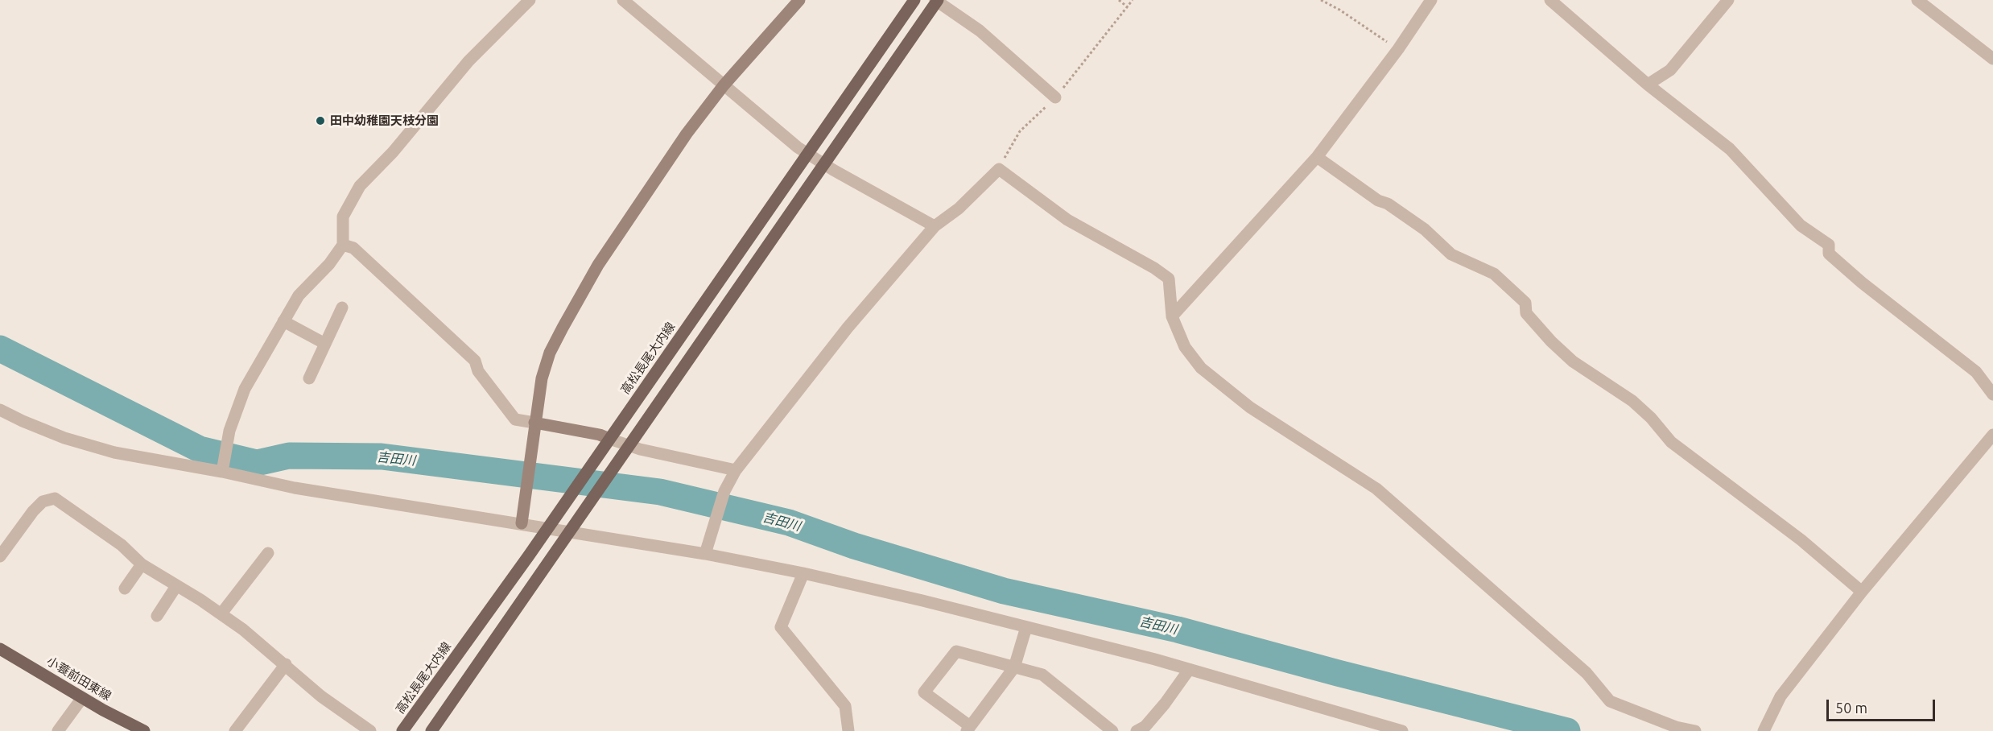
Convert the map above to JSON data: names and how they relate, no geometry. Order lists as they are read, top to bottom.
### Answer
{
  "streets": {
    "main road": ["高松長尾大内線", "小蓑前田東線"]
  },
  "water": ["吉田川"],
  "places": ["田中幼稚園天枝分園"],
  "scale_bar": "50 m"
}
